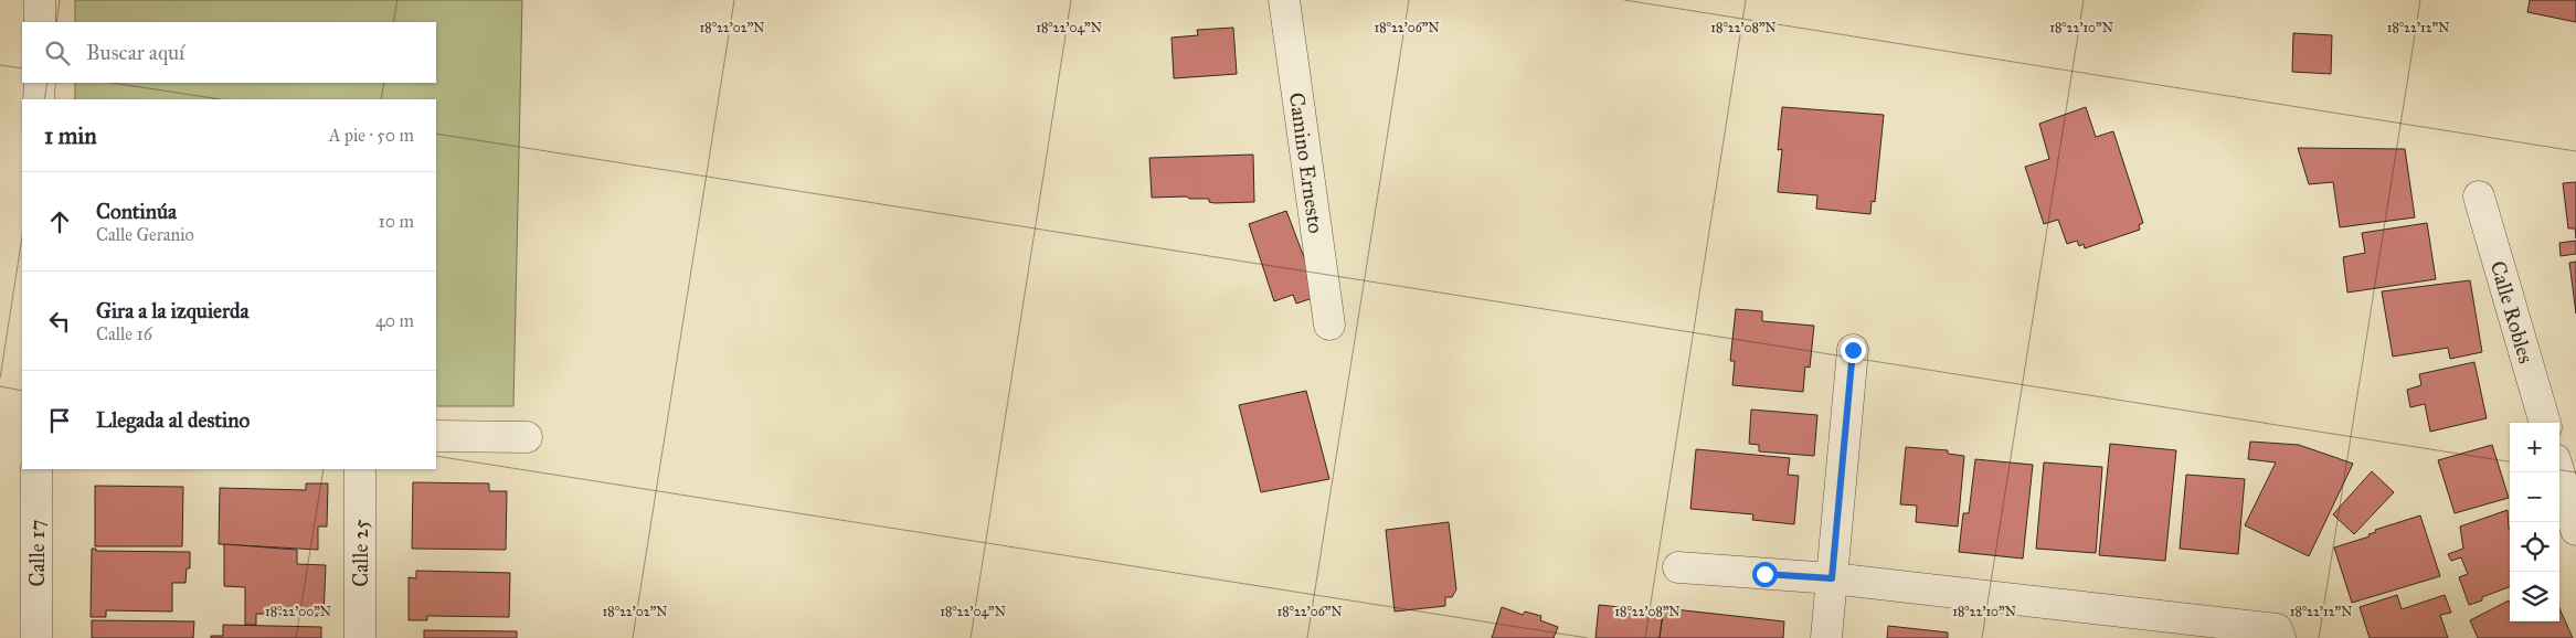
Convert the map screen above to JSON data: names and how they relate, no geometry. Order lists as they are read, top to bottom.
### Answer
{
  "streets": {
    "street": [
      "Camino Ernesto",
      "Calle Robles",
      "Calle 17",
      "Calle 25"
    ]
  },
  "page": {
    "search": "Buscar aquí",
    "heading": ["1 min", "A pie · 50 m"],
    "list": [
      ["Continúa", "Calle Geranio", "10 m"],
      ["Gira a la izquierda", "Calle 16", "40 m"],
      "Llegada al destino"
    ],
    "map_buttons": ["+", "−"]
  },
  "coordinates": [
    "18°22'02\"N",
    "18°22'04\"N",
    "18°22'06\"N",
    "18°22'10\"N",
    "18°22'08\"N",
    "18°22'12\"N",
    "18°22'00\"N"
  ]
}
